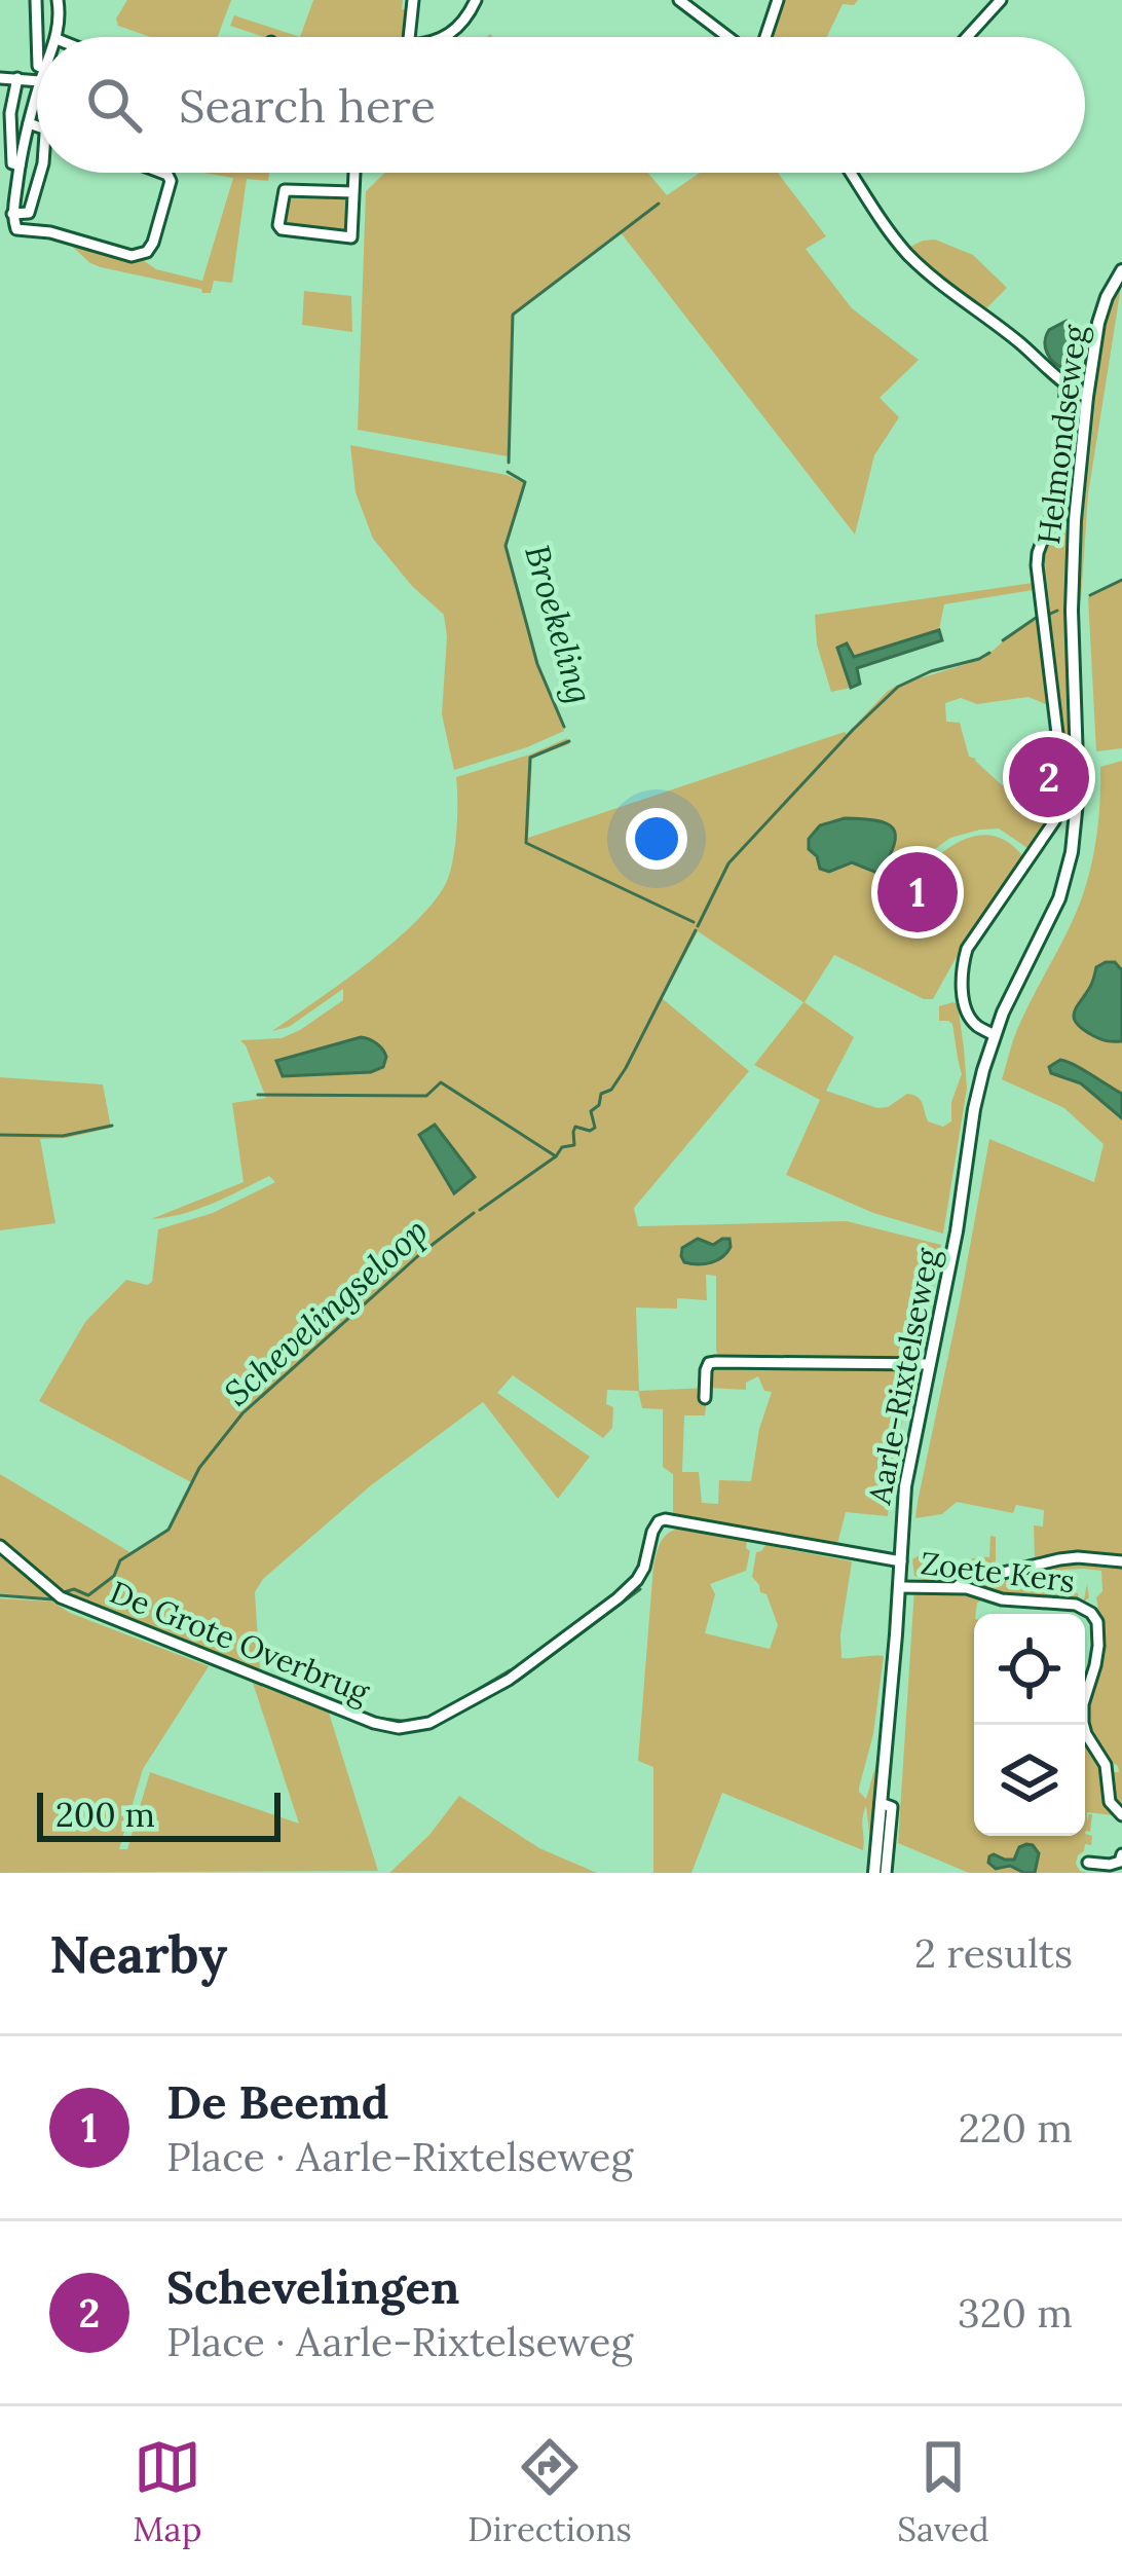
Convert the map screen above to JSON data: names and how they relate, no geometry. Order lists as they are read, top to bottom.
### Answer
{
  "streets": {
    "street": [
      "Helmondseweg",
      "Aarle-Rixtelseweg",
      "Zoete Kers",
      "De Grote Overbrug"
    ]
  },
  "crossings": [
    ["Helmondseweg", "Aarle-Rixtelseweg"],
    ["Aarle-Rixtelseweg", "Zoete Kers"],
    ["Aarle-Rixtelseweg", "De Grote Overbrug"]
  ],
  "water": ["Broekeling", "Schevelingseloop"],
  "scale_bar": "200 m",
  "page": {
    "search": "Search here",
    "pins": ["2", "1"],
    "scale": "200 m",
    "heading": ["Nearby", "2 results"],
    "list": [
      {
        "mark": "1",
        "name": "De Beemd",
        "note": "Place · Aarle-Rixtelseweg",
        "value": "220 m"
      },
      {
        "mark": "2",
        "name": "Schevelingen",
        "note": "Place · Aarle-Rixtelseweg",
        "value": "320 m"
      }
    ],
    "nav": ["Map", "Directions", "Saved"]
  }
}
